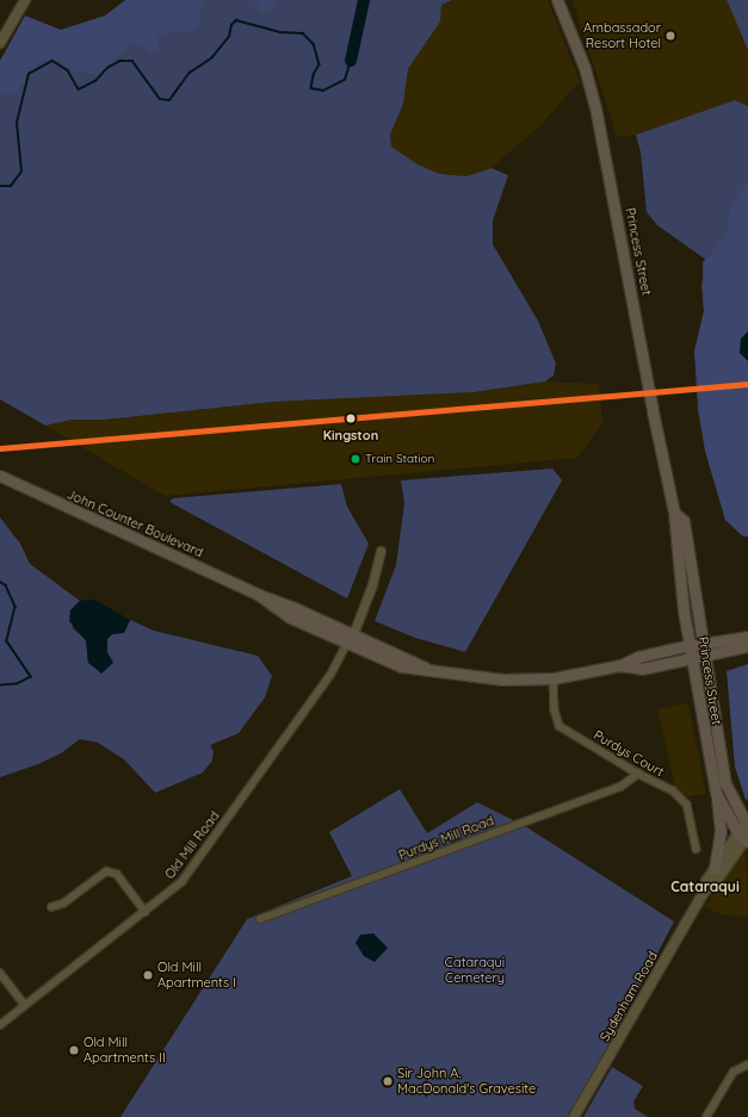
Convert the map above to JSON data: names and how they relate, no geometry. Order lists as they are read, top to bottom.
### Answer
{
  "streets": {
    "main road": ["Princess Street", "John Counter Boulevard", "Sydenham Road"],
    "street": ["Purdys Court", "Purdys Mill Road", "Old Mill Road"]
  },
  "crossings": [
    ["Princess Street", "John Counter Boulevard"],
    ["Princess Street", "Sydenham Road"],
    ["John Counter Boulevard", "Purdys Court"],
    ["John Counter Boulevard", "Old Mill Road"],
    ["Purdys Court", "Purdys Mill Road"]
  ],
  "districts": ["Cataraqui"],
  "parks": ["Cataraqui Cemetery"],
  "places": [
    "Ambassador Resort Hotel",
    "Kingston",
    "Train Station",
    "Old Mill Apartments I",
    "Old Mill Apartments II",
    "Sir John A. MacDonald's Gravesite"
  ]
}
